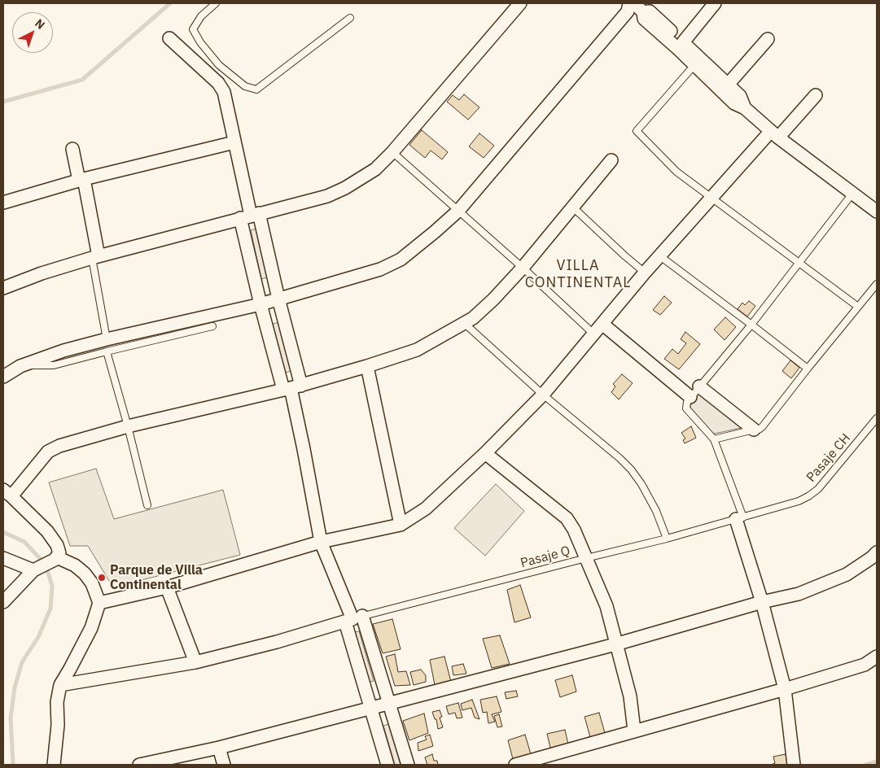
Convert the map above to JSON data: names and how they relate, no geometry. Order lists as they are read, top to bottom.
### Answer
{
  "streets": {
    "lane": ["Pasaje CH", "Pasaje Q"]
  },
  "crossings": [
    ["Pasaje CH", "Pasaje Q"]
  ],
  "districts": ["VILLA CONTINENTAL"],
  "places": ["Parque de Villa Continental"],
  "north": "top right"
}
